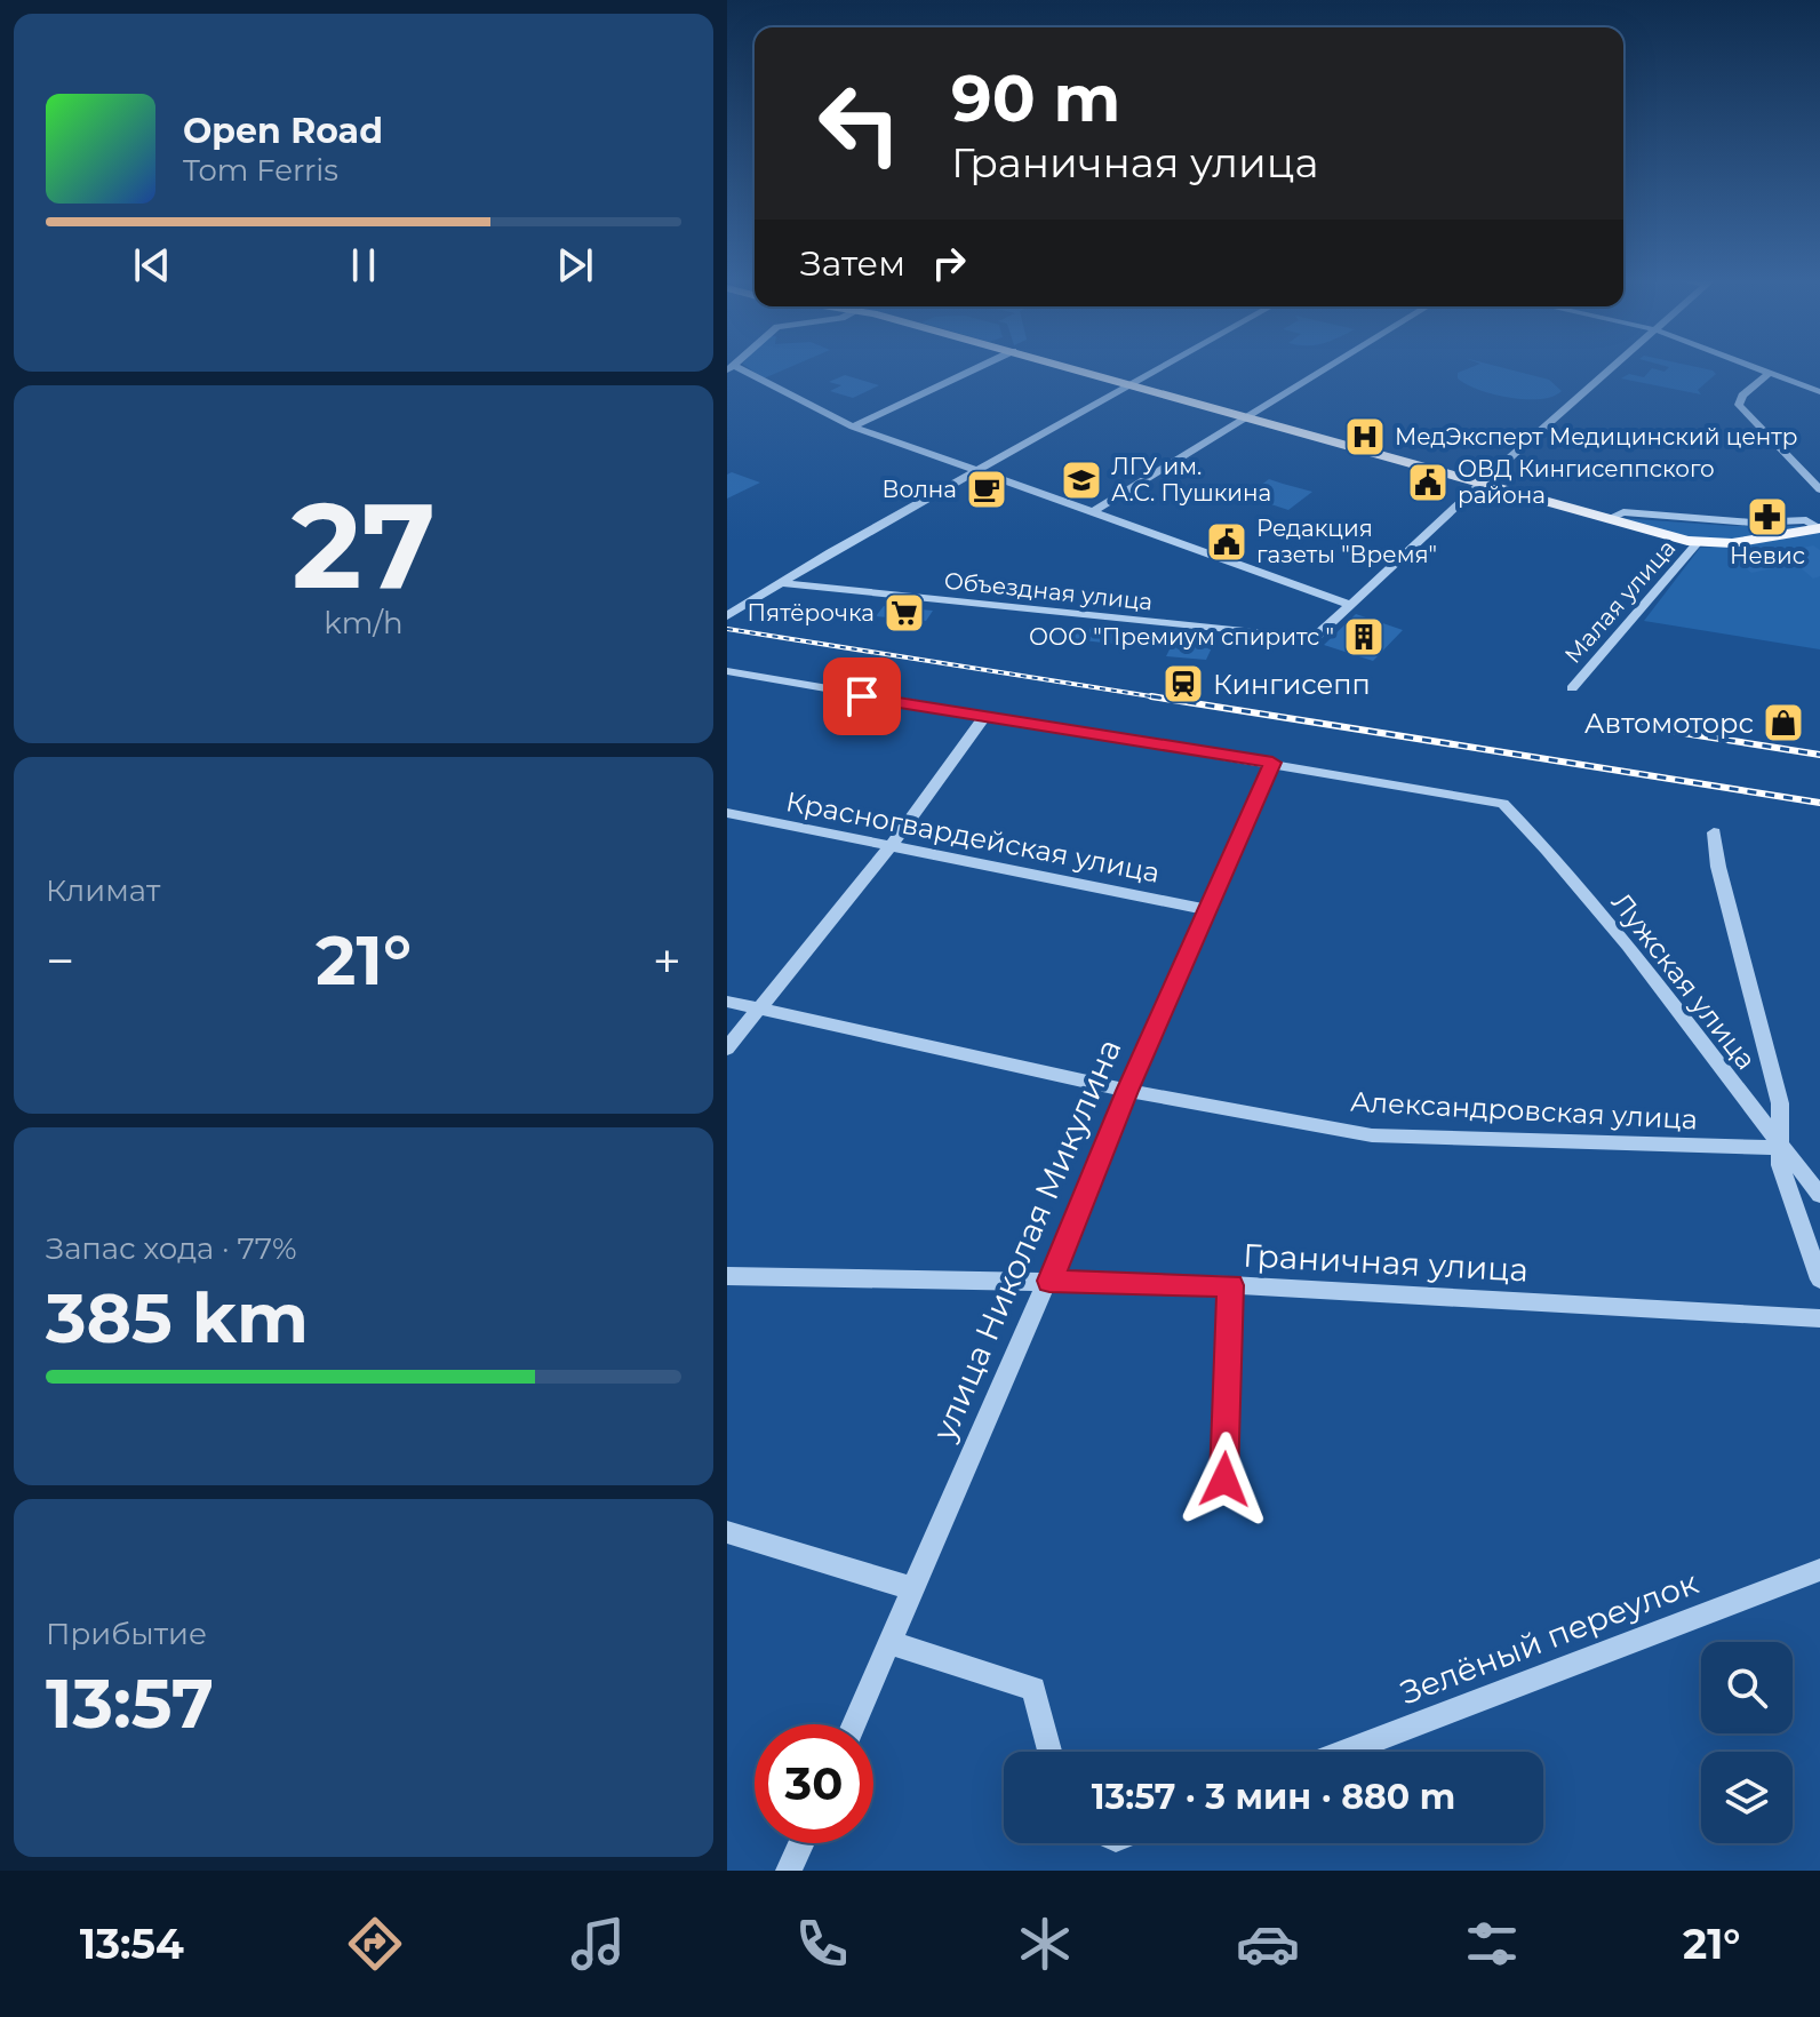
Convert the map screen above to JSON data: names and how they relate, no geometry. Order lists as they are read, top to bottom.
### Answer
{
  "streets": {
    "street": [
      "Объездная улица",
      "Малая улица",
      "Красногвардейская улица",
      "Лужская улица",
      "Александровская улица",
      "улица Николая Микулина",
      "Граничная улица",
      "Зелёный переулок"
    ]
  },
  "crossings": [
    ["Красногвардейская улица", "улица Николая Микулина"],
    ["Лужская улица", "Александровская улица"],
    ["Лужская улица", "улица Николая Микулина"],
    ["Александровская улица", "улица Николая Микулина"],
    ["улица Николая Микулина", "Граничная улица"]
  ],
  "places": {
    "hospital": ["МедЭксперт Медицинский центр"],
    "school or university": ["ЛГУ им. А.С. Пушкина"],
    "public building": ["ОВД Кингисеппского района", "Редакция газеты \"Время\""],
    "cafe": ["Волна"],
    "pharmacy": ["Невис"],
    "supermarket": ["Пятёрочка"],
    "building": ["ООО \"Премиум спиритс \""],
    "station": ["Кингисепп"],
    "shop": ["Автомоторс"]
  },
  "page": {
    "turn": ["90 m", "Граничная улица"],
    "song": ["Open Road", "Tom Ferris"],
    "then": "Затем",
    "tile": [
      ["27", "km/h"],
      "Климат",
      ["Запас хода · 77%", "385 km"],
      ["Прибытие", "13:57"]
    ],
    "heat": ["−", "21°", "+"],
    "limit": "30",
    "trip": "13:57 · 3 мин · 880 m",
    "tabs": ["13:54", "21°"]
  }
}
